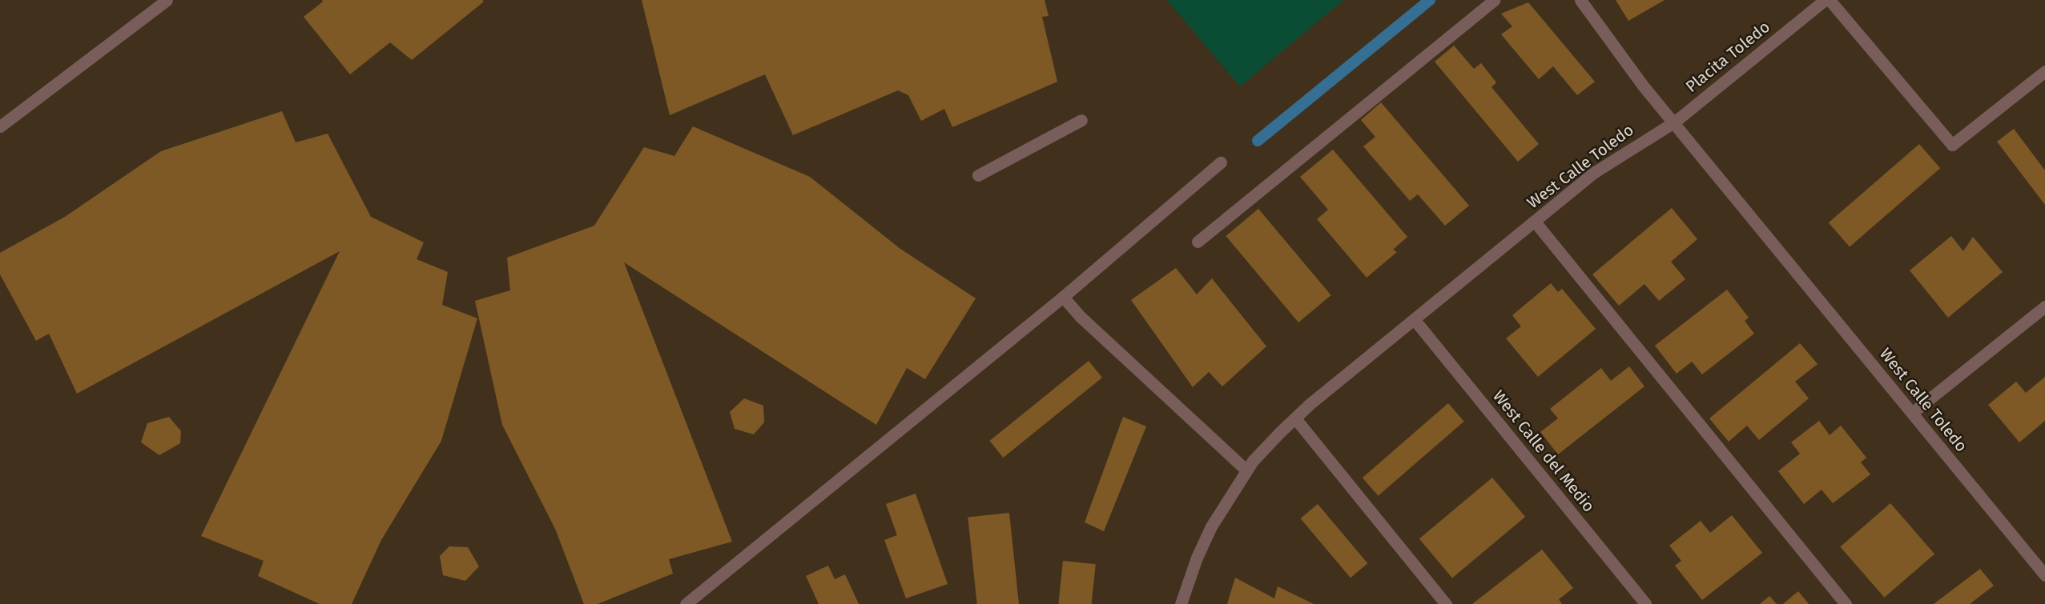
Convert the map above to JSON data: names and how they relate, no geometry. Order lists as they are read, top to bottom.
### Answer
{
  "streets": {
    "street": ["Placita Toledo", "West Calle Toledo", "West Calle del Medio"]
  },
  "crossings": [
    ["Placita Toledo", "West Calle Toledo"],
    ["West Calle Toledo", "West Calle del Medio"]
  ]
}
